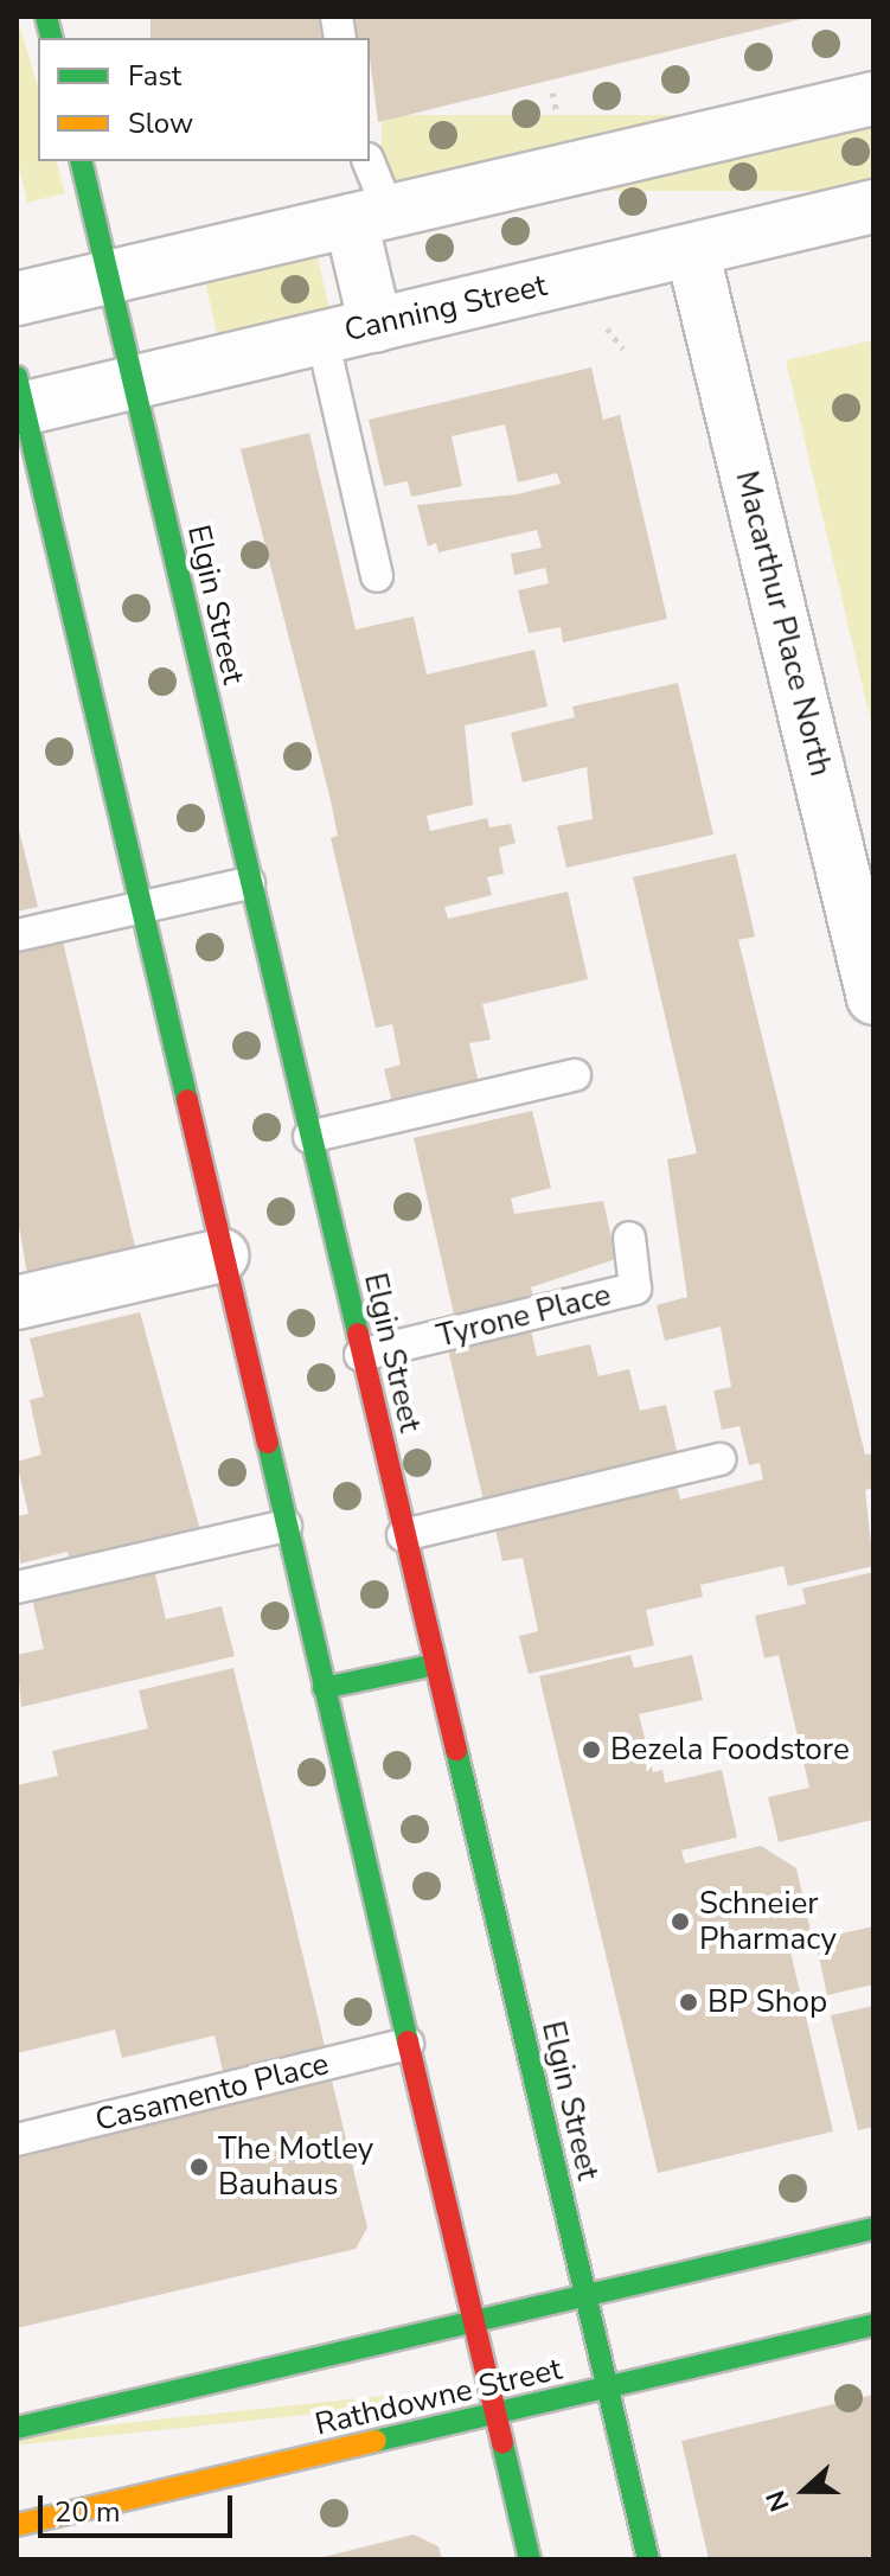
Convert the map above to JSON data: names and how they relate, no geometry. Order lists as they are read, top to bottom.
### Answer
{
  "streets": {
    "main road": ["Elgin Street", "Rathdowne Street"],
    "street": ["Canning Street", "Macarthur Place North"],
    "lane": ["Tyrone Place", "Casamento Place"]
  },
  "crossings": [
    ["Canning Street", "Elgin Street"],
    ["Canning Street", "Macarthur Place North"],
    ["Elgin Street", "Tyrone Place"],
    ["Elgin Street", "Rathdowne Street"]
  ],
  "places": [
    "Bezela Foodstore",
    "Schneier Pharmacy",
    "BP Shop",
    "The Motley Bauhaus"
  ],
  "legend": ["Fast", "Slow"],
  "scale_bar": "20 m",
  "north": "left"
}
